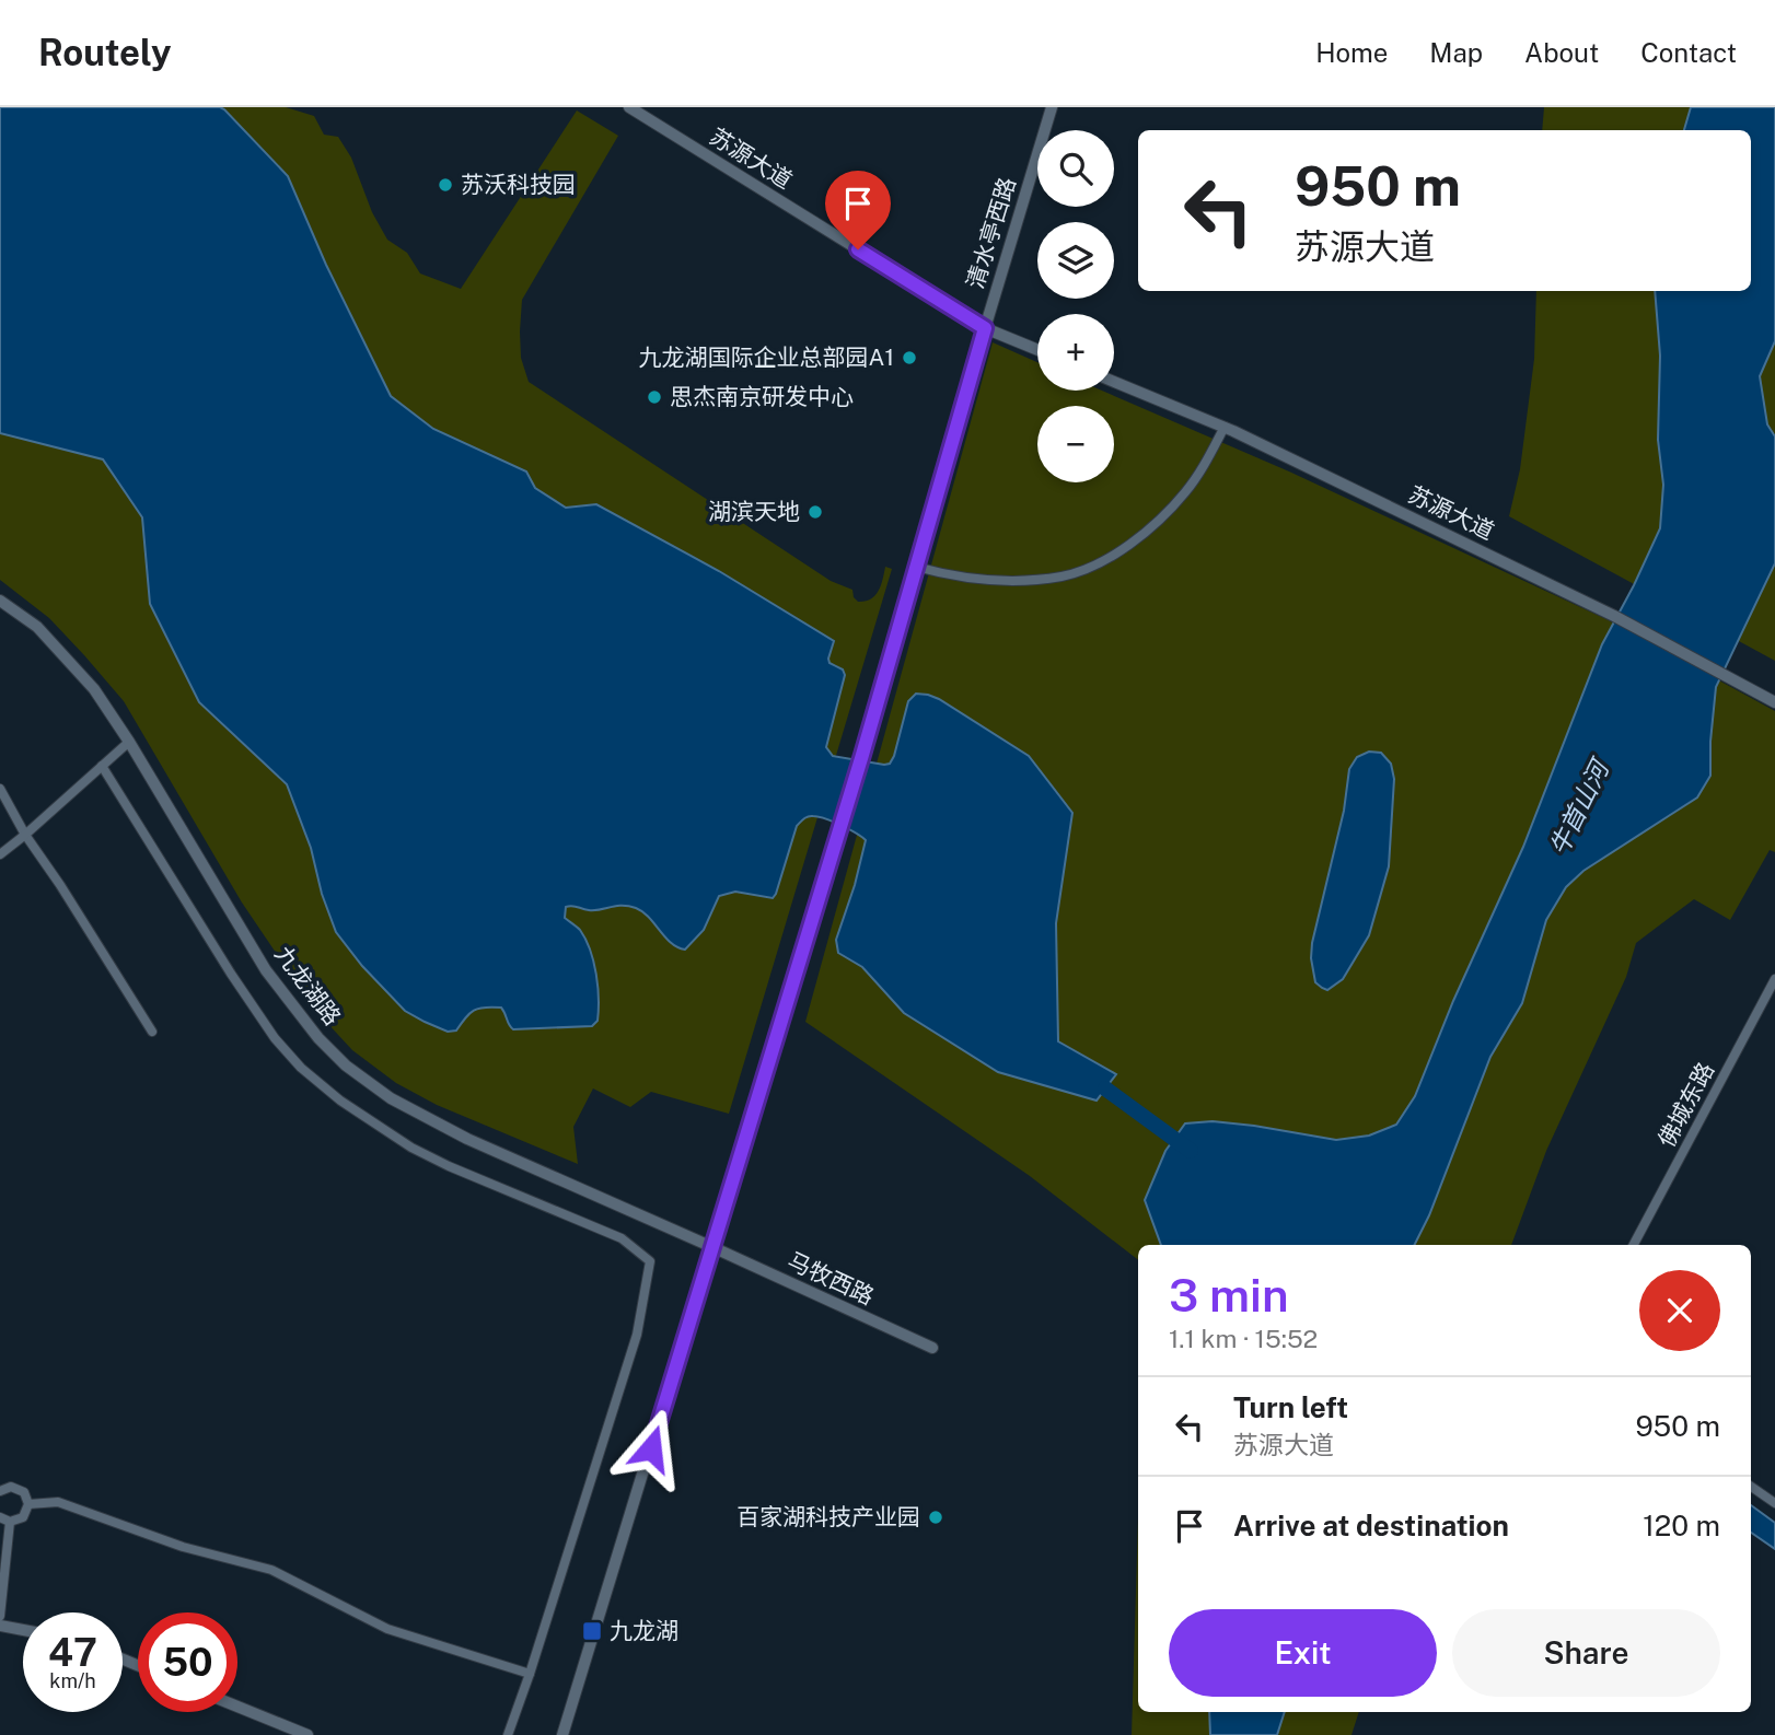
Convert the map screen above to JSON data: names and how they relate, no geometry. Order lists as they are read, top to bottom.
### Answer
{
  "streets": {
    "main road": [
      "苏源大道",
      "清水亭西路",
      "九龙湖路",
      "马牧西路"
    ],
    "street": ["佛城东路"]
  },
  "crossings": [
    ["苏源大道", "清水亭西路"],
    ["清水亭西路", "九龙湖路"],
    ["清水亭西路", "马牧西路"],
    ["九龙湖路", "马牧西路"]
  ],
  "water": ["牛首山河"],
  "places": {
    "other": [
      "苏沃科技园",
      "九龙湖国际企业总部园A1",
      "思杰南京研发中心",
      "湖滨天地",
      "百家湖科技产业园"
    ],
    "transit": ["九龙湖"]
  },
  "page": {
    "header": "Routely",
    "nav": [
      "Home",
      "Map",
      "About",
      "Contact"
    ],
    "map_buttons": ["+", "−"],
    "turn": ["950 m", "苏源大道"],
    "heading": ["3 min", "1.1 km · 15:52"],
    "list": [
      {
        "name": "Turn left",
        "note": "苏源大道",
        "value": "950 m"
      },
      {
        "name": "Arrive at destination",
        "value": "120 m"
      }
    ],
    "buttons": ["Exit", "Share"],
    "speed": "47 km/h",
    "limit": "50"
  }
}
